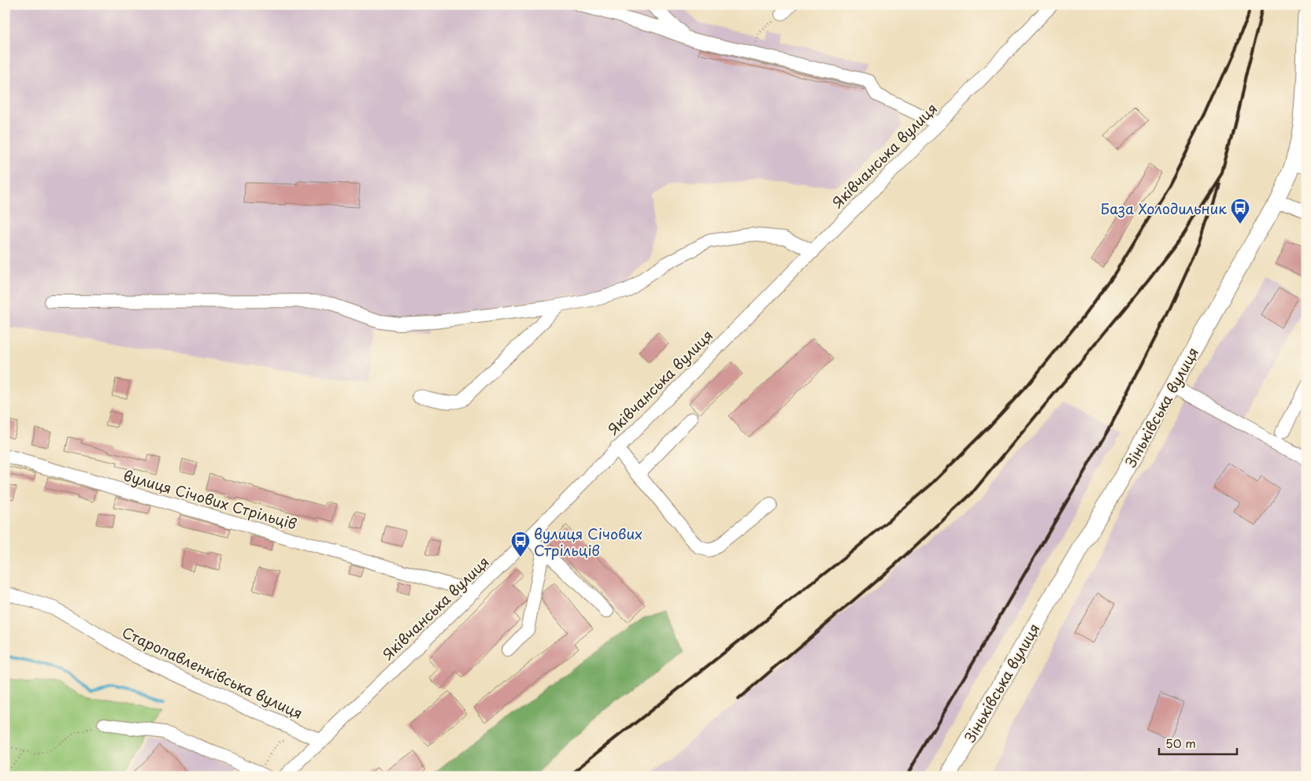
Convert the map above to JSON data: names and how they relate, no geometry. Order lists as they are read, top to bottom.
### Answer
{
  "streets": {
    "main road": ["Зіньківська вулиця"],
    "street": ["Яківчанська вулиця", "вулиця Січових Стрільців", "Старопавленківська вулиця"]
  },
  "crossings": [
    ["Яківчанська вулиця", "вулиця Січових Стрільців"],
    ["Яківчанська вулиця", "Старопавленківська вулиця"]
  ],
  "places": {
    "bus stop": ["База Холодильник", "вулиця Січових Стрільців"]
  },
  "scale_bar": "50 m"
}
